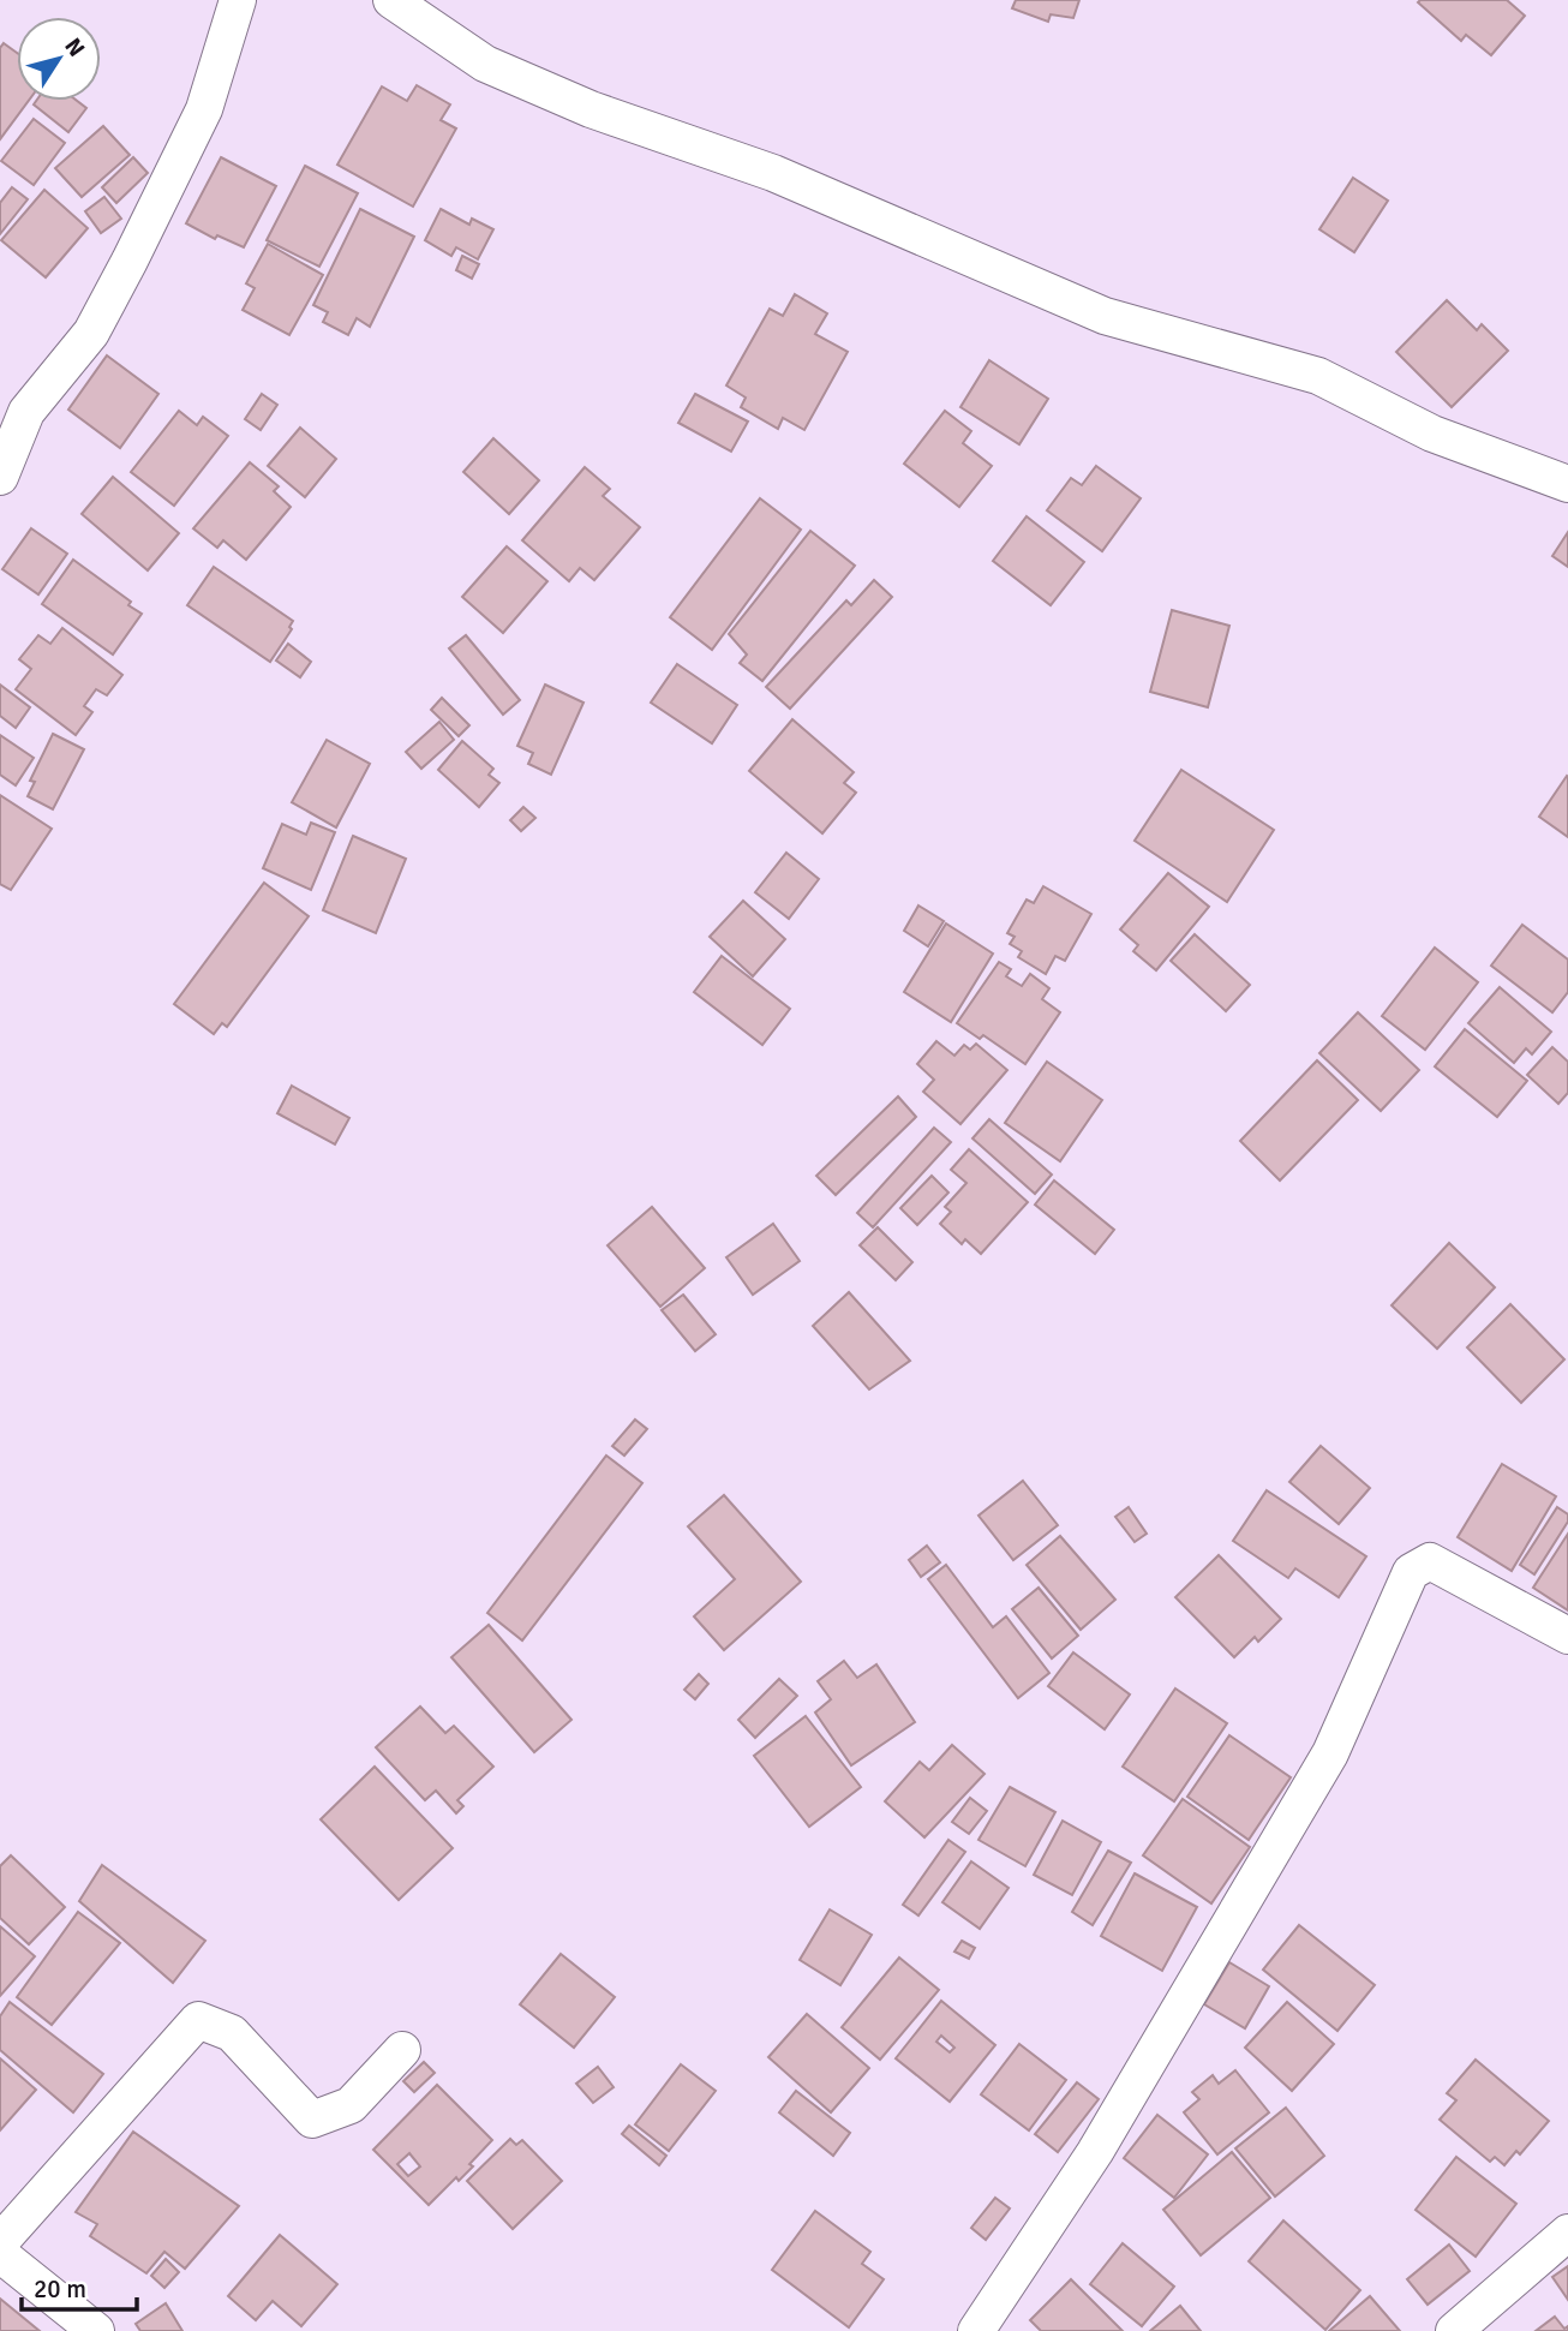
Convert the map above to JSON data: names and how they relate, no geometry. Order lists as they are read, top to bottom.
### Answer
{
  "scale_bar": "20 m",
  "north": "top right"
}
